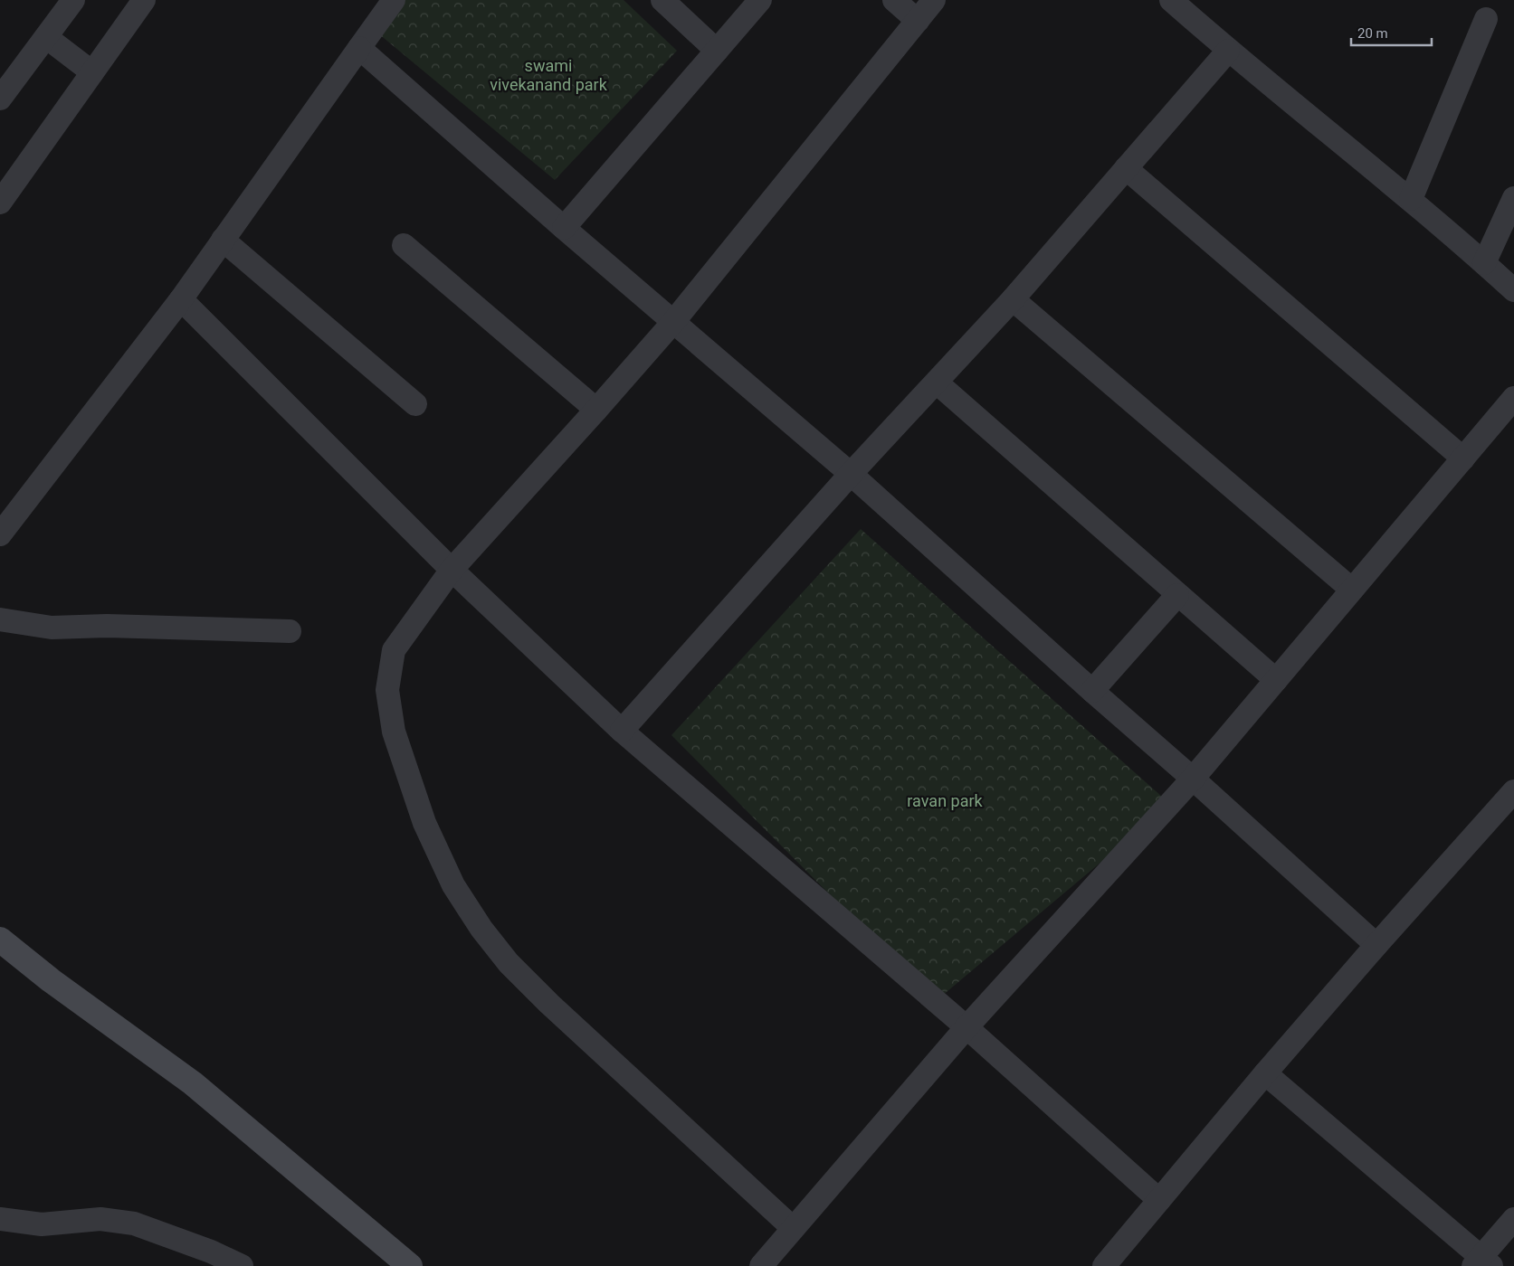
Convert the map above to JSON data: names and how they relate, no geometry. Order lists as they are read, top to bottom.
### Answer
{
  "parks": ["swami vivekanand park", "ravan park"],
  "scale_bar": "20 m"
}
